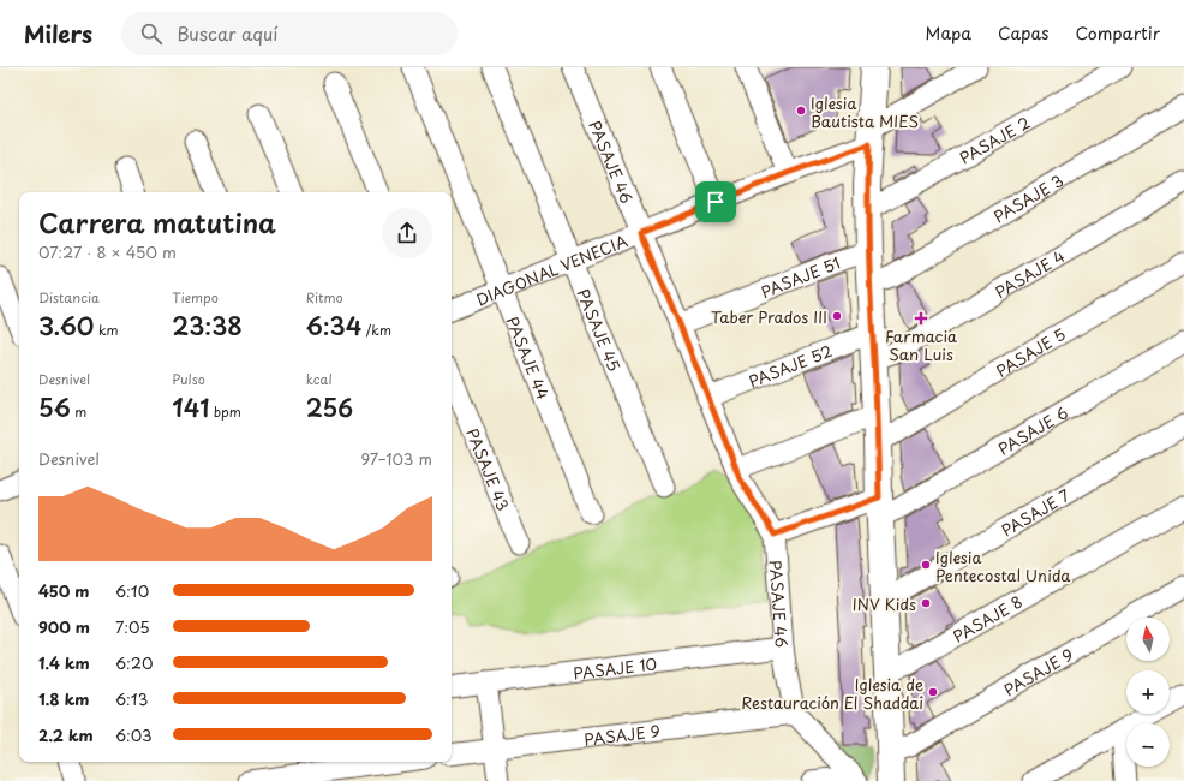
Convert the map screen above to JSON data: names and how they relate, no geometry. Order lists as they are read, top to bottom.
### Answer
{
  "streets": {
    "street": [
      "PASAJE 2",
      "PASAJE 46",
      "PASAJE 3",
      "DIAGONAL VENECIA",
      "PASAJE 4",
      "PASAJE 51",
      "PASAJE 45",
      "PASAJE 5",
      "PASAJE 44",
      "PASAJE 52",
      "PASAJE 6",
      "PASAJE 43",
      "PASAJE 7",
      "PASAJE 8",
      "PASAJE 10",
      "PASAJE 9"
    ]
  },
  "crossings": [
    ["PASAJE 46", "DIAGONAL VENECIA"],
    ["PASAJE 46", "PASAJE 51"],
    ["PASAJE 46", "PASAJE 5"],
    ["PASAJE 46", "PASAJE 52"],
    ["PASAJE 46", "PASAJE 6"],
    ["PASAJE 46", "PASAJE 10"],
    ["PASAJE 46", "PASAJE 9"],
    ["DIAGONAL VENECIA", "PASAJE 45"],
    ["DIAGONAL VENECIA", "PASAJE 44"],
    ["PASAJE 4", "PASAJE 52"]
  ],
  "places": {
    "other": [
      "Iglesia Bautista MIES",
      "Taber Prados III",
      "Iglesia Pentecostal Unida",
      "INV Kids",
      "Iglesia de Restauración El Shaddai"
    ],
    "health": ["Farmacia San Luis"]
  },
  "north": "top",
  "page": {
    "header": "Milers",
    "search": "Buscar aquí",
    "nav": ["Mapa", "Capas", "Compartir"],
    "heading": ["Carrera matutina", "07:27 · 8 × 450 m"],
    "stats": [
      ["Distancia", "3.60 km"],
      ["Tiempo", "23:38"],
      ["Ritmo", "6:34 /km"],
      ["Desnivel", "56 m"],
      ["Pulso", "141 bpm"],
      ["kcal", "256"]
    ],
    "chart": ["Desnivel", "97–103 m"],
    "list": [
      {
        "name": "450 m",
        "note": "6:10"
      },
      {
        "name": "900 m",
        "note": "7:05"
      },
      {
        "name": "1.4 km",
        "note": "6:20"
      },
      {
        "name": "1.8 km",
        "note": "6:13"
      },
      {
        "name": "2.2 km",
        "note": "6:03"
      }
    ],
    "map_buttons": ["+", "−"]
  }
}
